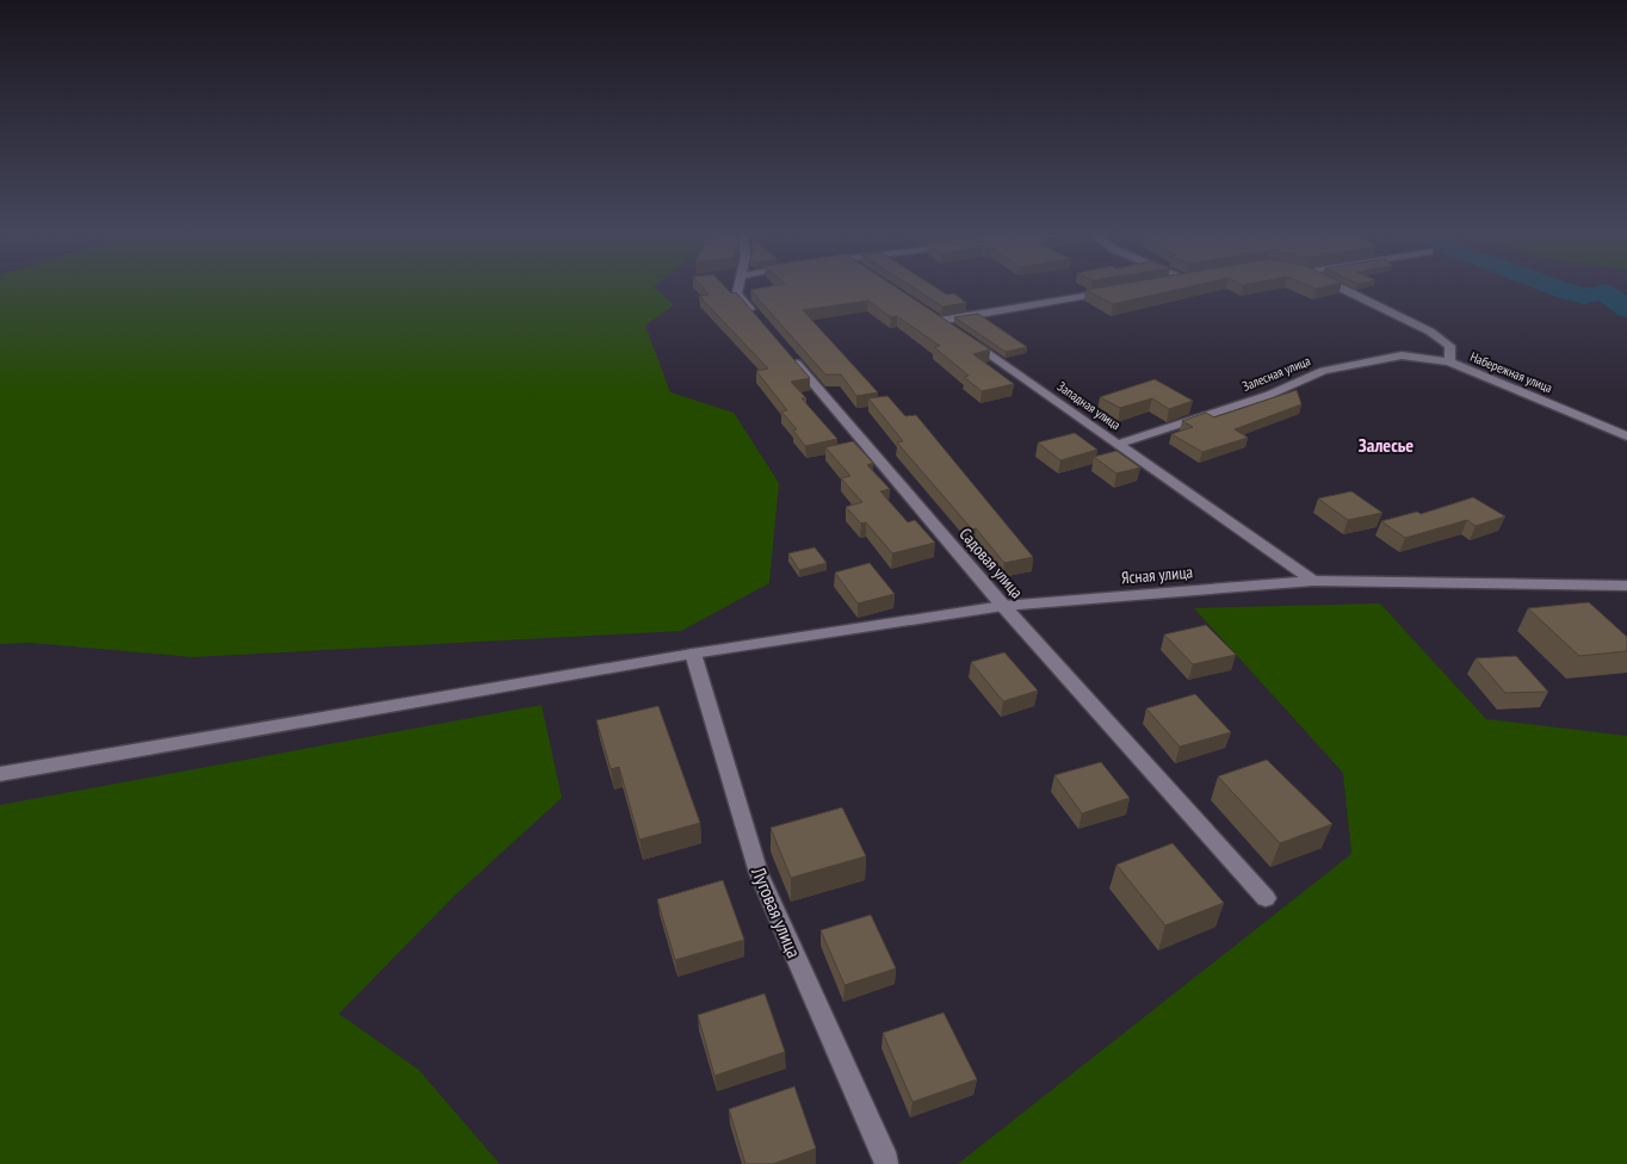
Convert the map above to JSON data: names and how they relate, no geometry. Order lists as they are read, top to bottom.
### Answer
{
  "streets": {
    "street": [
      "Набережная улица",
      "Залесная улица",
      "Западная улица",
      "Садовая улица",
      "Ясная улица",
      "Луговая улица"
    ]
  },
  "crossings": [
    ["Набережная улица", "Залесная улица"],
    ["Залесная улица", "Западная улица"],
    ["Западная улица", "Ясная улица"],
    ["Садовая улица", "Ясная улица"],
    ["Ясная улица", "Луговая улица"]
  ],
  "districts": ["Залесье"]
}
